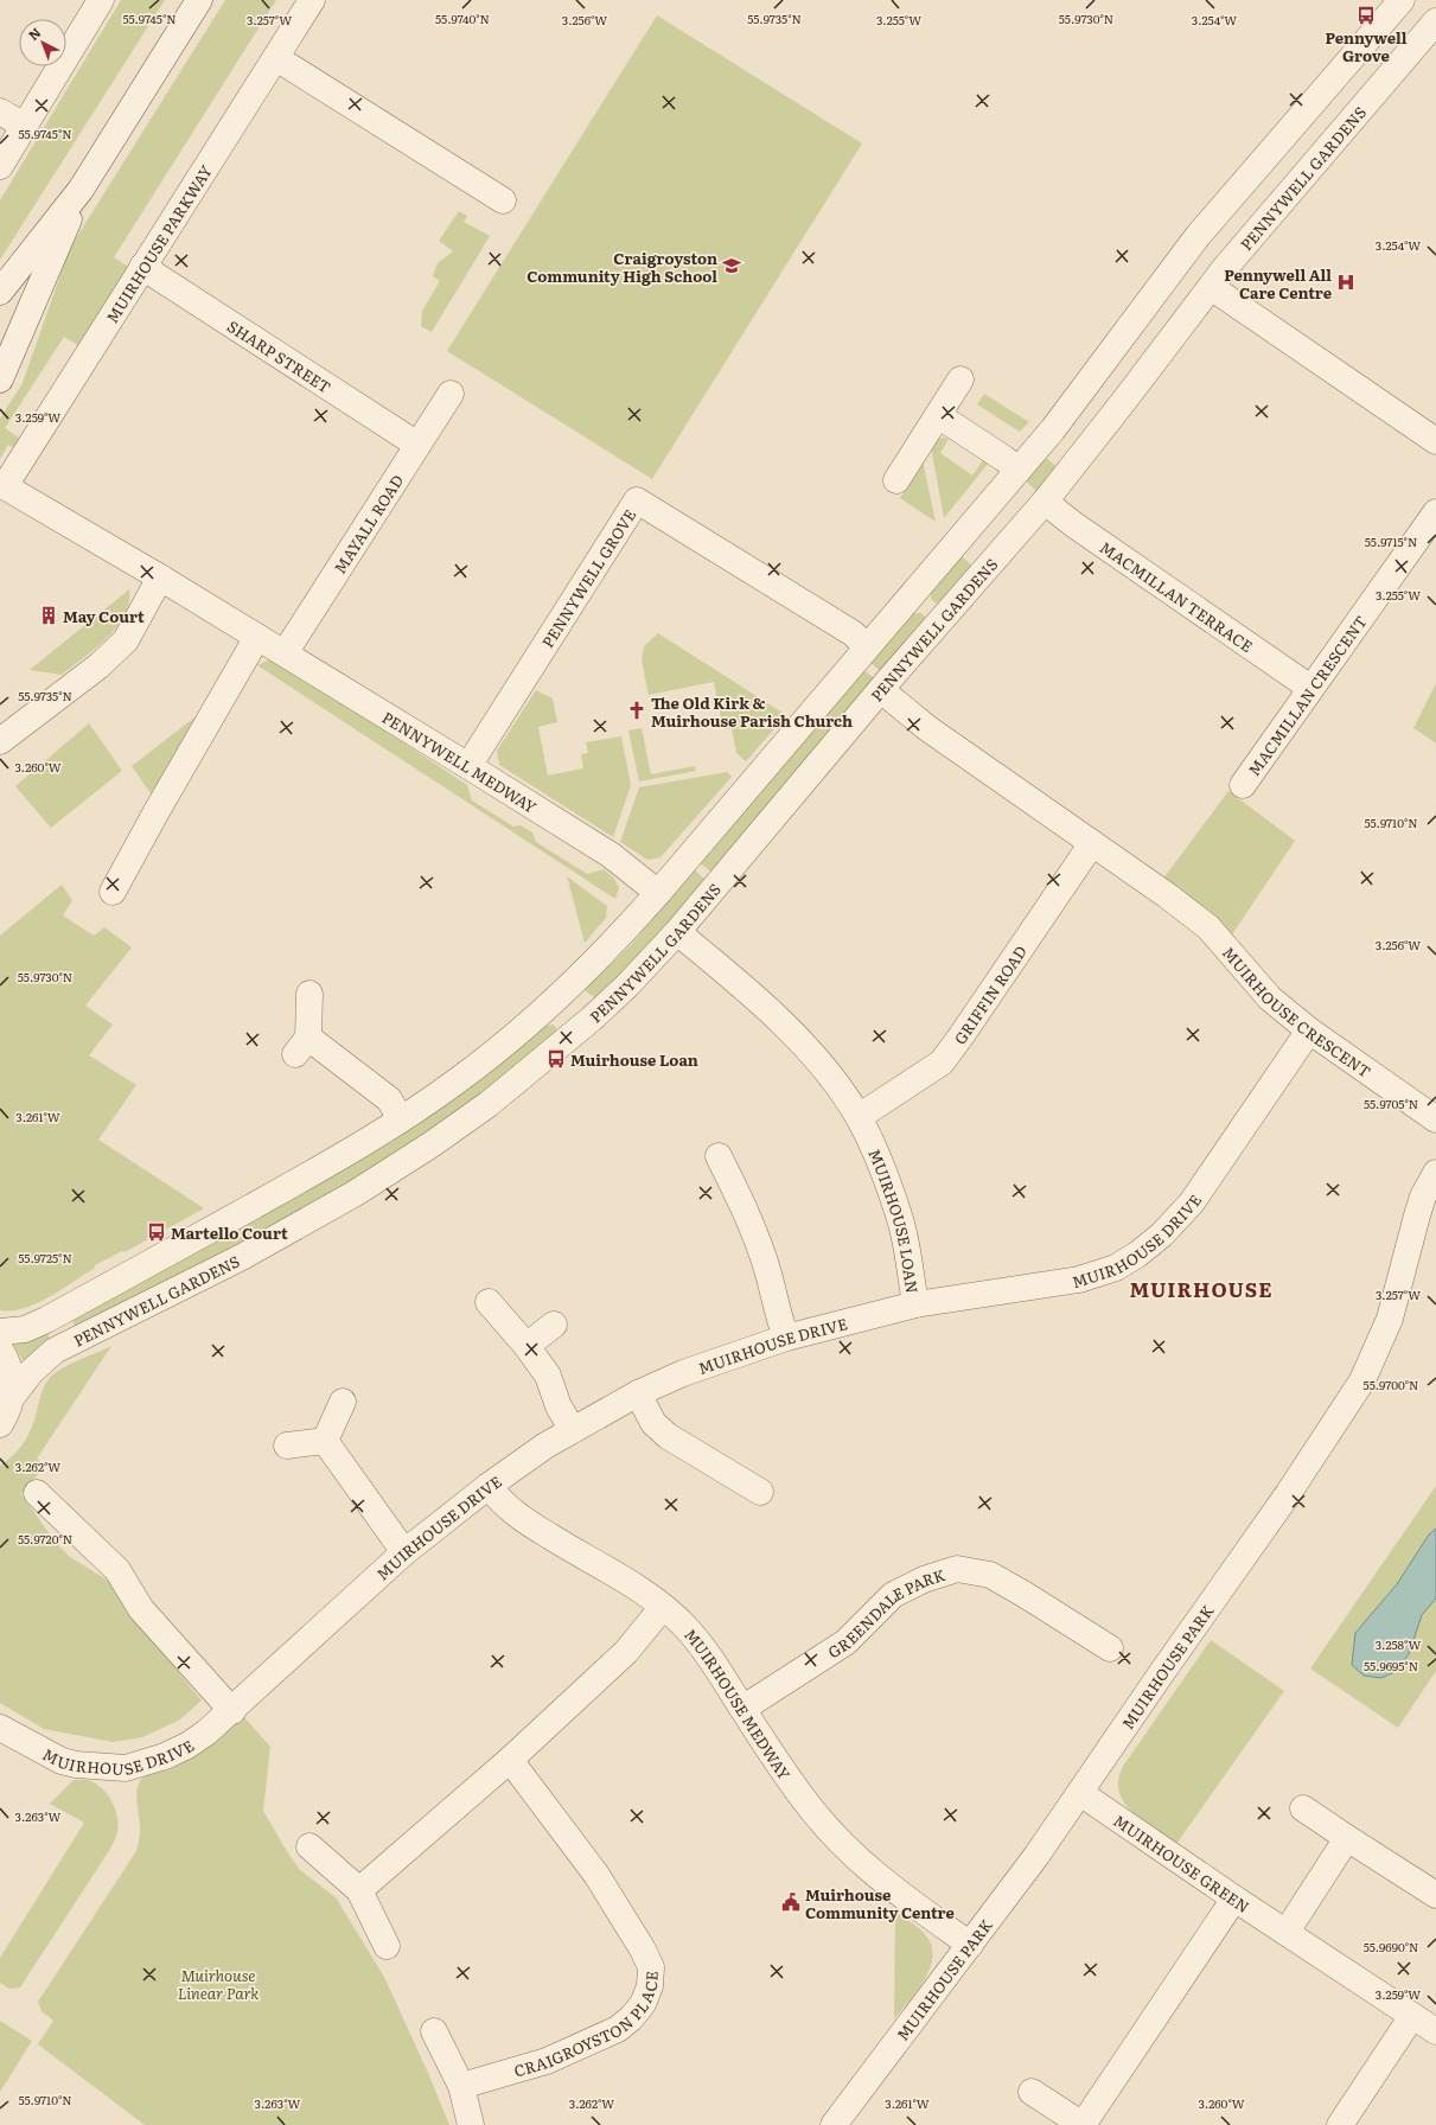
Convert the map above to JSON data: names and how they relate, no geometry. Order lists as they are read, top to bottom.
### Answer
{
  "streets": {
    "street": [
      "PENNYWELL GARDENS",
      "MUIRHOUSE PARKWAY",
      "SHARP STREET",
      "MAYALL ROAD",
      "PENNYWELL GROVE",
      "MACMILLAN TERRACE",
      "MACMILLAN CRESCENT",
      "PENNYWELL MEDWAY",
      "GRIFFIN ROAD",
      "MUIRHOUSE CRESCENT",
      "MUIRHOUSE LOAN",
      "MUIRHOUSE DRIVE",
      "GREENDALE PARK",
      "MUIRHOUSE PARK",
      "MUIRHOUSE MEDWAY",
      "MUIRHOUSE GREEN",
      "CRAIGROYSTON PLACE"
    ]
  },
  "crossings": [
    ["PENNYWELL GARDENS", "PENNYWELL GROVE"],
    ["PENNYWELL GARDENS", "MACMILLAN TERRACE"],
    ["PENNYWELL GARDENS", "PENNYWELL MEDWAY"],
    ["PENNYWELL GARDENS", "MUIRHOUSE LOAN"],
    ["MUIRHOUSE PARKWAY", "SHARP STREET"],
    ["MUIRHOUSE PARKWAY", "PENNYWELL MEDWAY"],
    ["SHARP STREET", "MAYALL ROAD"],
    ["MAYALL ROAD", "PENNYWELL MEDWAY"],
    ["PENNYWELL GROVE", "PENNYWELL MEDWAY"],
    ["MACMILLAN TERRACE", "MACMILLAN CRESCENT"],
    ["GRIFFIN ROAD", "MUIRHOUSE CRESCENT"],
    ["GRIFFIN ROAD", "MUIRHOUSE LOAN"],
    ["MUIRHOUSE CRESCENT", "MUIRHOUSE DRIVE"],
    ["MUIRHOUSE LOAN", "MUIRHOUSE DRIVE"],
    ["MUIRHOUSE DRIVE", "MUIRHOUSE MEDWAY"],
    ["GREENDALE PARK", "MUIRHOUSE MEDWAY"],
    ["MUIRHOUSE PARK", "MUIRHOUSE MEDWAY"],
    ["MUIRHOUSE PARK", "MUIRHOUSE GREEN"]
  ],
  "districts": ["MUIRHOUSE"],
  "parks": ["Muirhouse Linear Park"],
  "places": {
    "bus stop": ["Pennywell Grove", "Muirhouse Loan", "Martello Court"],
    "school or university": ["Craigroyston Community High School"],
    "hospital": ["Pennywell All Care Centre"],
    "building": ["May Court"],
    "church": ["The Old Kirk & Muirhouse Parish Church"],
    "public building": ["Muirhouse Community Centre"]
  },
  "north": "top left",
  "coordinates": [
    "55.9745°N",
    "55.9740°N",
    "55.9735°N",
    "55.9730°N",
    "3.256°W",
    "3.255°W",
    "3.254°W",
    "3.257°W",
    "3.259°W",
    "55.9715°N",
    "3.260°W",
    "55.9710°N",
    "55.9705°N",
    "3.261°W",
    "55.9725°N",
    "55.9700°N",
    "3.262°W",
    "55.9720°N",
    "3.258°W",
    "55.9695°N",
    "3.263°W",
    "55.9690°N"
  ]
}
